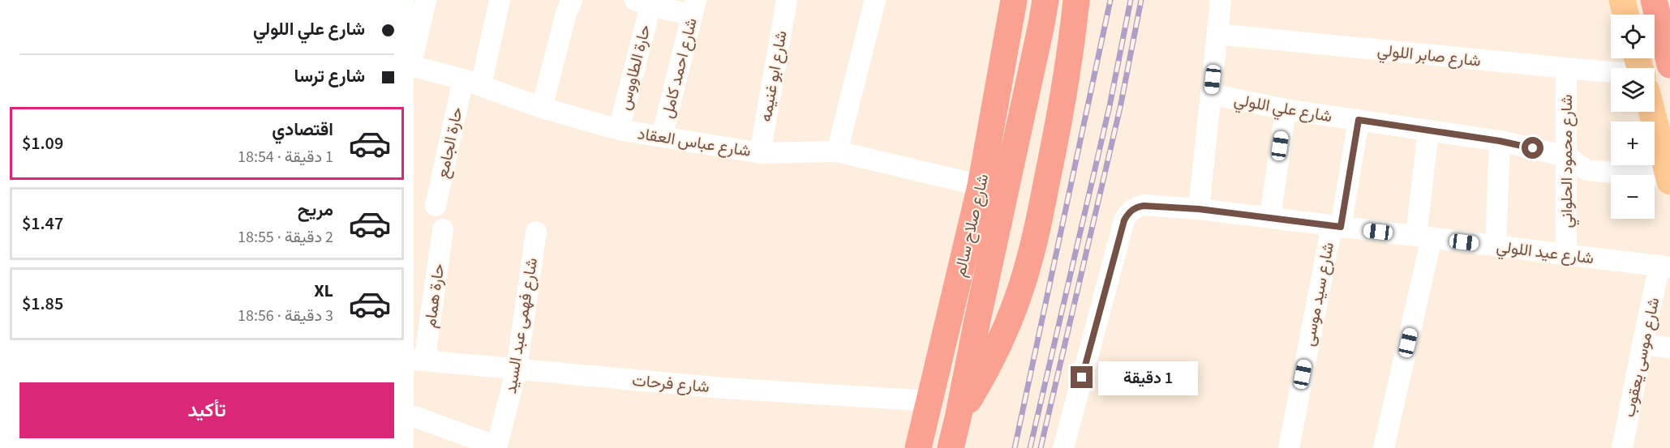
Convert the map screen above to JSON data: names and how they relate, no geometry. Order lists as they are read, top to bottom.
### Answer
{
  "streets": {
    "highway": ["شارع صلاح سالم"],
    "street": [
      "شارع صابر اللولي",
      "حارة الطاووس",
      "شارع احمد كامل",
      "شارع ابو غنيمه",
      "شارع علي اللولي",
      "شارع عباس العقاد",
      "حارة الجامع",
      "شارع محمود الحلواني",
      "شارع عيد اللولي",
      "شارع سيد موسى",
      "حارة همام",
      "شارع فهمى عبد السيد",
      "شارع موسى يعقوب",
      "شارع فرحات"
    ]
  },
  "crossings": [
    ["شارع صابر اللولي", "شارع محمود الحلواني"],
    ["حارة الطاووس", "شارع عباس العقاد"],
    ["شارع احمد كامل", "شارع عباس العقاد"],
    ["شارع ابو غنيمه", "شارع عباس العقاد"],
    ["شارع علي اللولي", "شارع محمود الحلواني"],
    ["شارع علي اللولي", "شارع سيد موسى"],
    ["شارع عباس العقاد", "حارة الجامع"],
    ["شارع عباس العقاد", "شارع صلاح سالم"],
    ["شارع محمود الحلواني", "شارع عيد اللولي"],
    ["شارع صلاح سالم", "شارع فرحات"],
    ["شارع عيد اللولي", "شارع سيد موسى"],
    ["شارع عيد اللولي", "شارع موسى يعقوب"],
    ["حارة همام", "شارع فرحات"],
    ["شارع فهمى عبد السيد", "شارع فرحات"]
  ],
  "page": {
    "banner": ["شارع علي اللولي", "شارع ترسا"],
    "map_buttons": ["+", "−"],
    "list": [
      {
        "name": "اقتصادي",
        "note": "1 دقيقة · 18:54",
        "value": "$1.09"
      },
      {
        "name": "مريح",
        "note": "2 دقيقة · 18:55",
        "value": "$1.47"
      },
      {
        "name": "XL",
        "note": "3 دقيقة · 18:56",
        "value": "$1.85"
      }
    ],
    "bubble": "1 دقيقة",
    "buttons": "تأكيد"
  }
}
